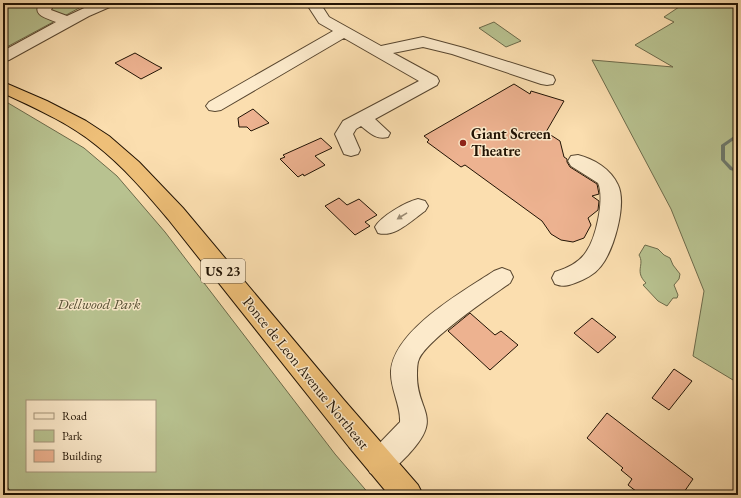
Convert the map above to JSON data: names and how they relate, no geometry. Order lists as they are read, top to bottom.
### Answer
{
  "streets": {
    "highway": ["US 23", "Ponce de Leon Avenue Northeast"]
  },
  "parks": ["Dellwood Park"],
  "places": ["Giant Screen Theatre"],
  "legend": ["Road", "Park", "Building"]
}
